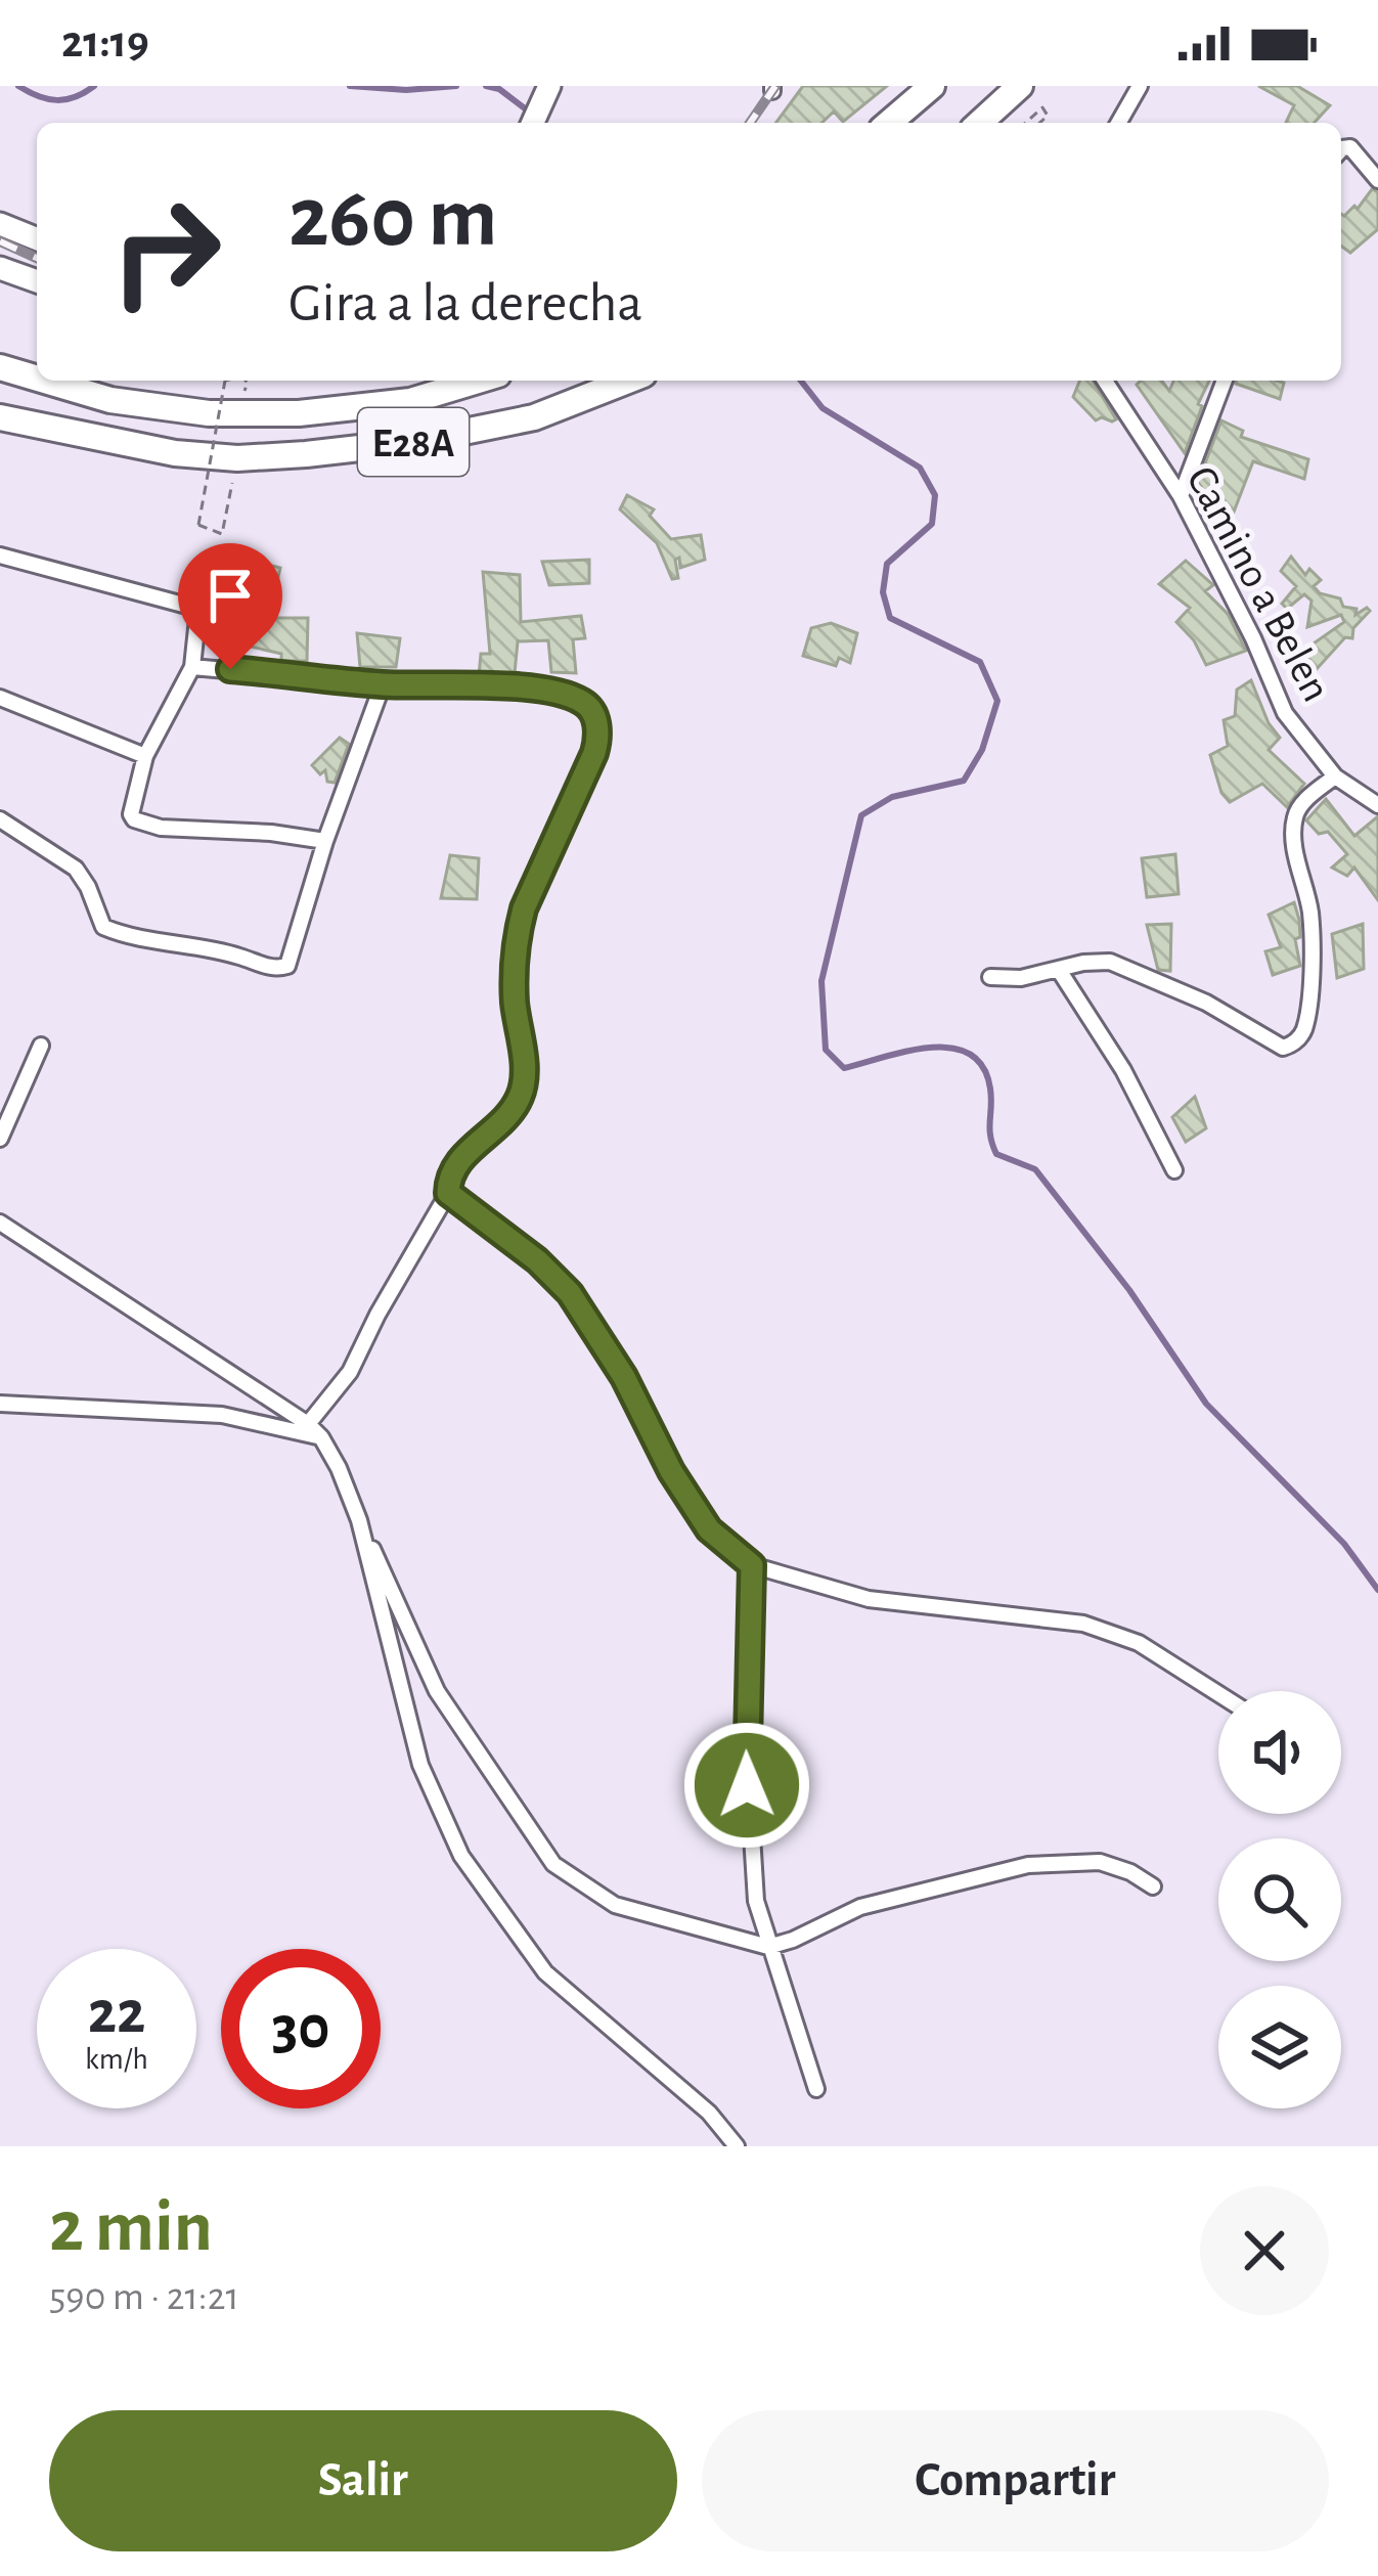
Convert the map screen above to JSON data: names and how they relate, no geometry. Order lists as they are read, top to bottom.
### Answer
{
  "streets": {
    "highway": ["E28A"],
    "street": ["Camino a Belen"]
  },
  "page": {
    "status": "21:19",
    "turn": ["260 m", "Gira a la derecha"],
    "speed": "22 km/h",
    "limit": "30",
    "heading": ["2 min", "590 m · 21:21"],
    "buttons": ["Salir", "Compartir"]
  }
}
